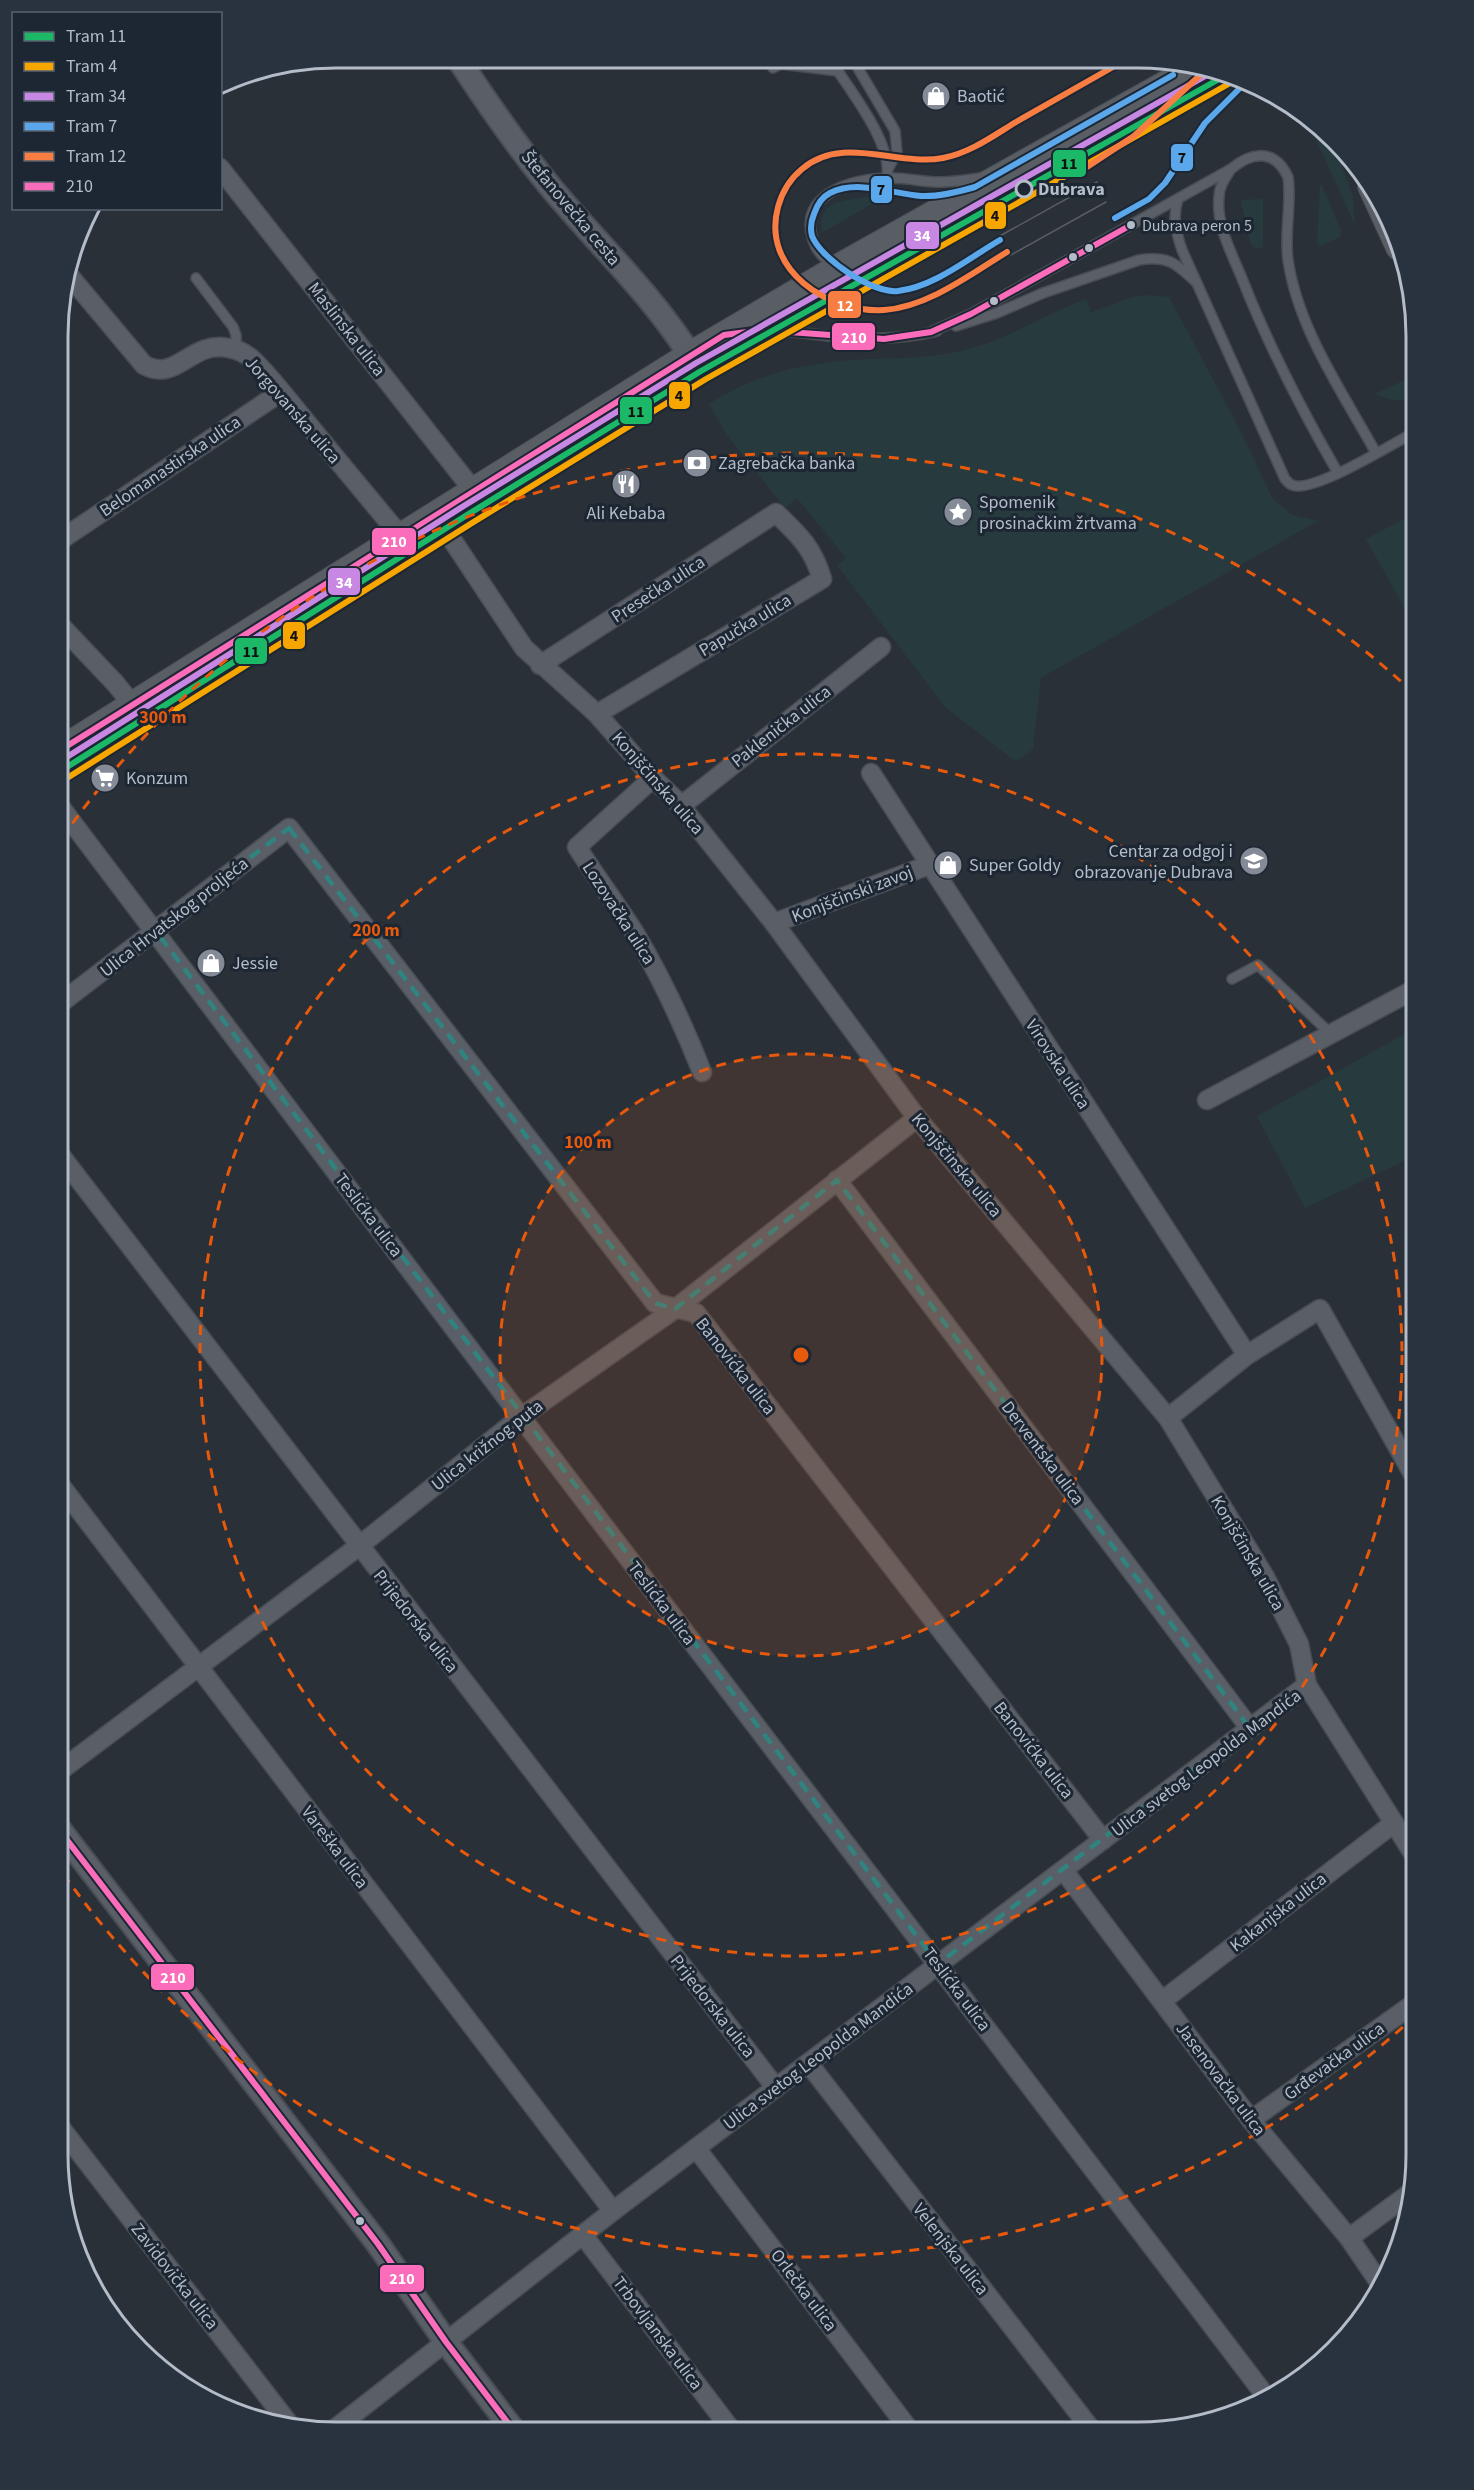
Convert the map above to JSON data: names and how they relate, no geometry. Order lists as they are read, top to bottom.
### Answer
{
  "streets": {
    "street": [
      "Štefanovečka cesta",
      "Maslinska ulica",
      "Jorgovanska ulica",
      "Belomanastirska ulica",
      "Presečka ulica",
      "Papučka ulica",
      "Paklenička ulica",
      "Konjščinska ulica",
      "Konjščinski zavoj",
      "Lozovačka ulica",
      "Ulica Hrvatskog proljeća",
      "Virovska ulica",
      "Teslićka ulica",
      "Banovićka ulica",
      "Ulica križnog puta",
      "Derventska ulica",
      "Prijedorska ulica",
      "Ulica svetog Leopolda Mandića",
      "Vareška ulica",
      "Kakanjska ulica",
      "Grđevačka ulica",
      "Jasenovačka ulica",
      "Velenjska ulica",
      "Zavidovička ulica",
      "Orlečka ulica",
      "Trbovljanska ulica"
    ]
  },
  "crossings": [
    ["Jorgovanska ulica", "Belomanastirska ulica"],
    ["Presečka ulica", "Papučka ulica"],
    ["Presečka ulica", "Konjščinska ulica"],
    ["Papučka ulica", "Konjščinska ulica"],
    ["Paklenička ulica", "Konjščinska ulica"],
    ["Konjščinska ulica", "Konjščinski zavoj"],
    ["Konjščinska ulica", "Lozovačka ulica"],
    ["Konjščinska ulica", "Ulica križnog puta"],
    ["Konjščinska ulica", "Ulica svetog Leopolda Mandića"],
    ["Konjščinska ulica", "Kakanjska ulica"],
    ["Konjščinski zavoj", "Virovska ulica"],
    ["Ulica Hrvatskog proljeća", "Teslićka ulica"],
    ["Ulica Hrvatskog proljeća", "Banovićka ulica"],
    ["Teslićka ulica", "Ulica križnog puta"],
    ["Teslićka ulica", "Ulica svetog Leopolda Mandića"],
    ["Banovićka ulica", "Ulica križnog puta"],
    ["Banovićka ulica", "Ulica svetog Leopolda Mandića"],
    ["Ulica križnog puta", "Derventska ulica"],
    ["Ulica križnog puta", "Prijedorska ulica"],
    ["Ulica križnog puta", "Vareška ulica"],
    ["Derventska ulica", "Ulica svetog Leopolda Mandića"],
    ["Prijedorska ulica", "Ulica svetog Leopolda Mandića"],
    ["Ulica svetog Leopolda Mandića", "Vareška ulica"],
    ["Ulica svetog Leopolda Mandića", "Jasenovačka ulica"],
    ["Ulica svetog Leopolda Mandića", "Velenjska ulica"],
    ["Ulica svetog Leopolda Mandića", "Orlečka ulica"],
    ["Ulica svetog Leopolda Mandića", "Trbovljanska ulica"],
    ["Kakanjska ulica", "Jasenovačka ulica"],
    ["Grđevačka ulica", "Jasenovačka ulica"]
  ],
  "places": {
    "shop": ["Baotić", "Super Goldy", "Jessie"],
    "other": ["Dubrava", "Dubrava peron 5"],
    "bank": ["Zagrebačka banka"],
    "restaurant": ["Ali Kebaba"],
    "place": ["Spomenik prosinačkim žrtvama"],
    "supermarket": ["Konzum"],
    "school or university": ["Centar za odgoj i obrazovanje Dubrava"]
  },
  "lines": [
    "tram line 12",
    "tram line 7",
    "tram line 34",
    "tram line 11",
    "tram line 4",
    "transit line 210"
  ],
  "legend": [
    "Tram 11",
    "Tram 4",
    "Tram 34",
    "Tram 7",
    "Tram 12",
    "210"
  ],
  "rings": ["300 m", "200 m", "100 m"]
}
